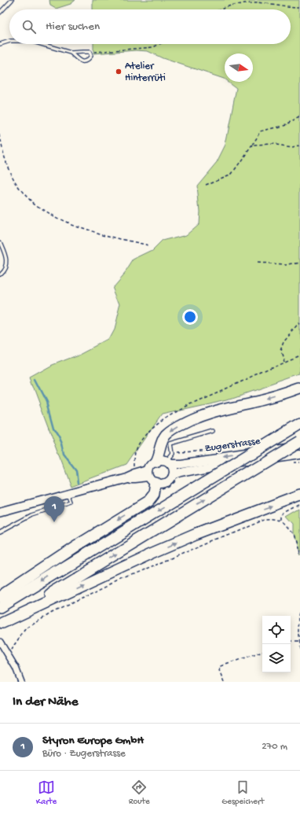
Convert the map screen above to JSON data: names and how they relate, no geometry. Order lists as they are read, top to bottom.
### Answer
{
  "streets": {
    "main road": ["Zugerstrasse"]
  },
  "places": ["Atelier Hinterrüti"],
  "north": "right",
  "page": {
    "search": "Hier suchen",
    "pins": "1",
    "heading": "In der Nähe",
    "list": [
      {
        "mark": "1",
        "name": "Styron Europe GmbH",
        "note": "Büro · Zugerstrasse",
        "value": "270 m"
      }
    ],
    "nav": ["Karte", "Route", "Gespeichert"]
  }
}
